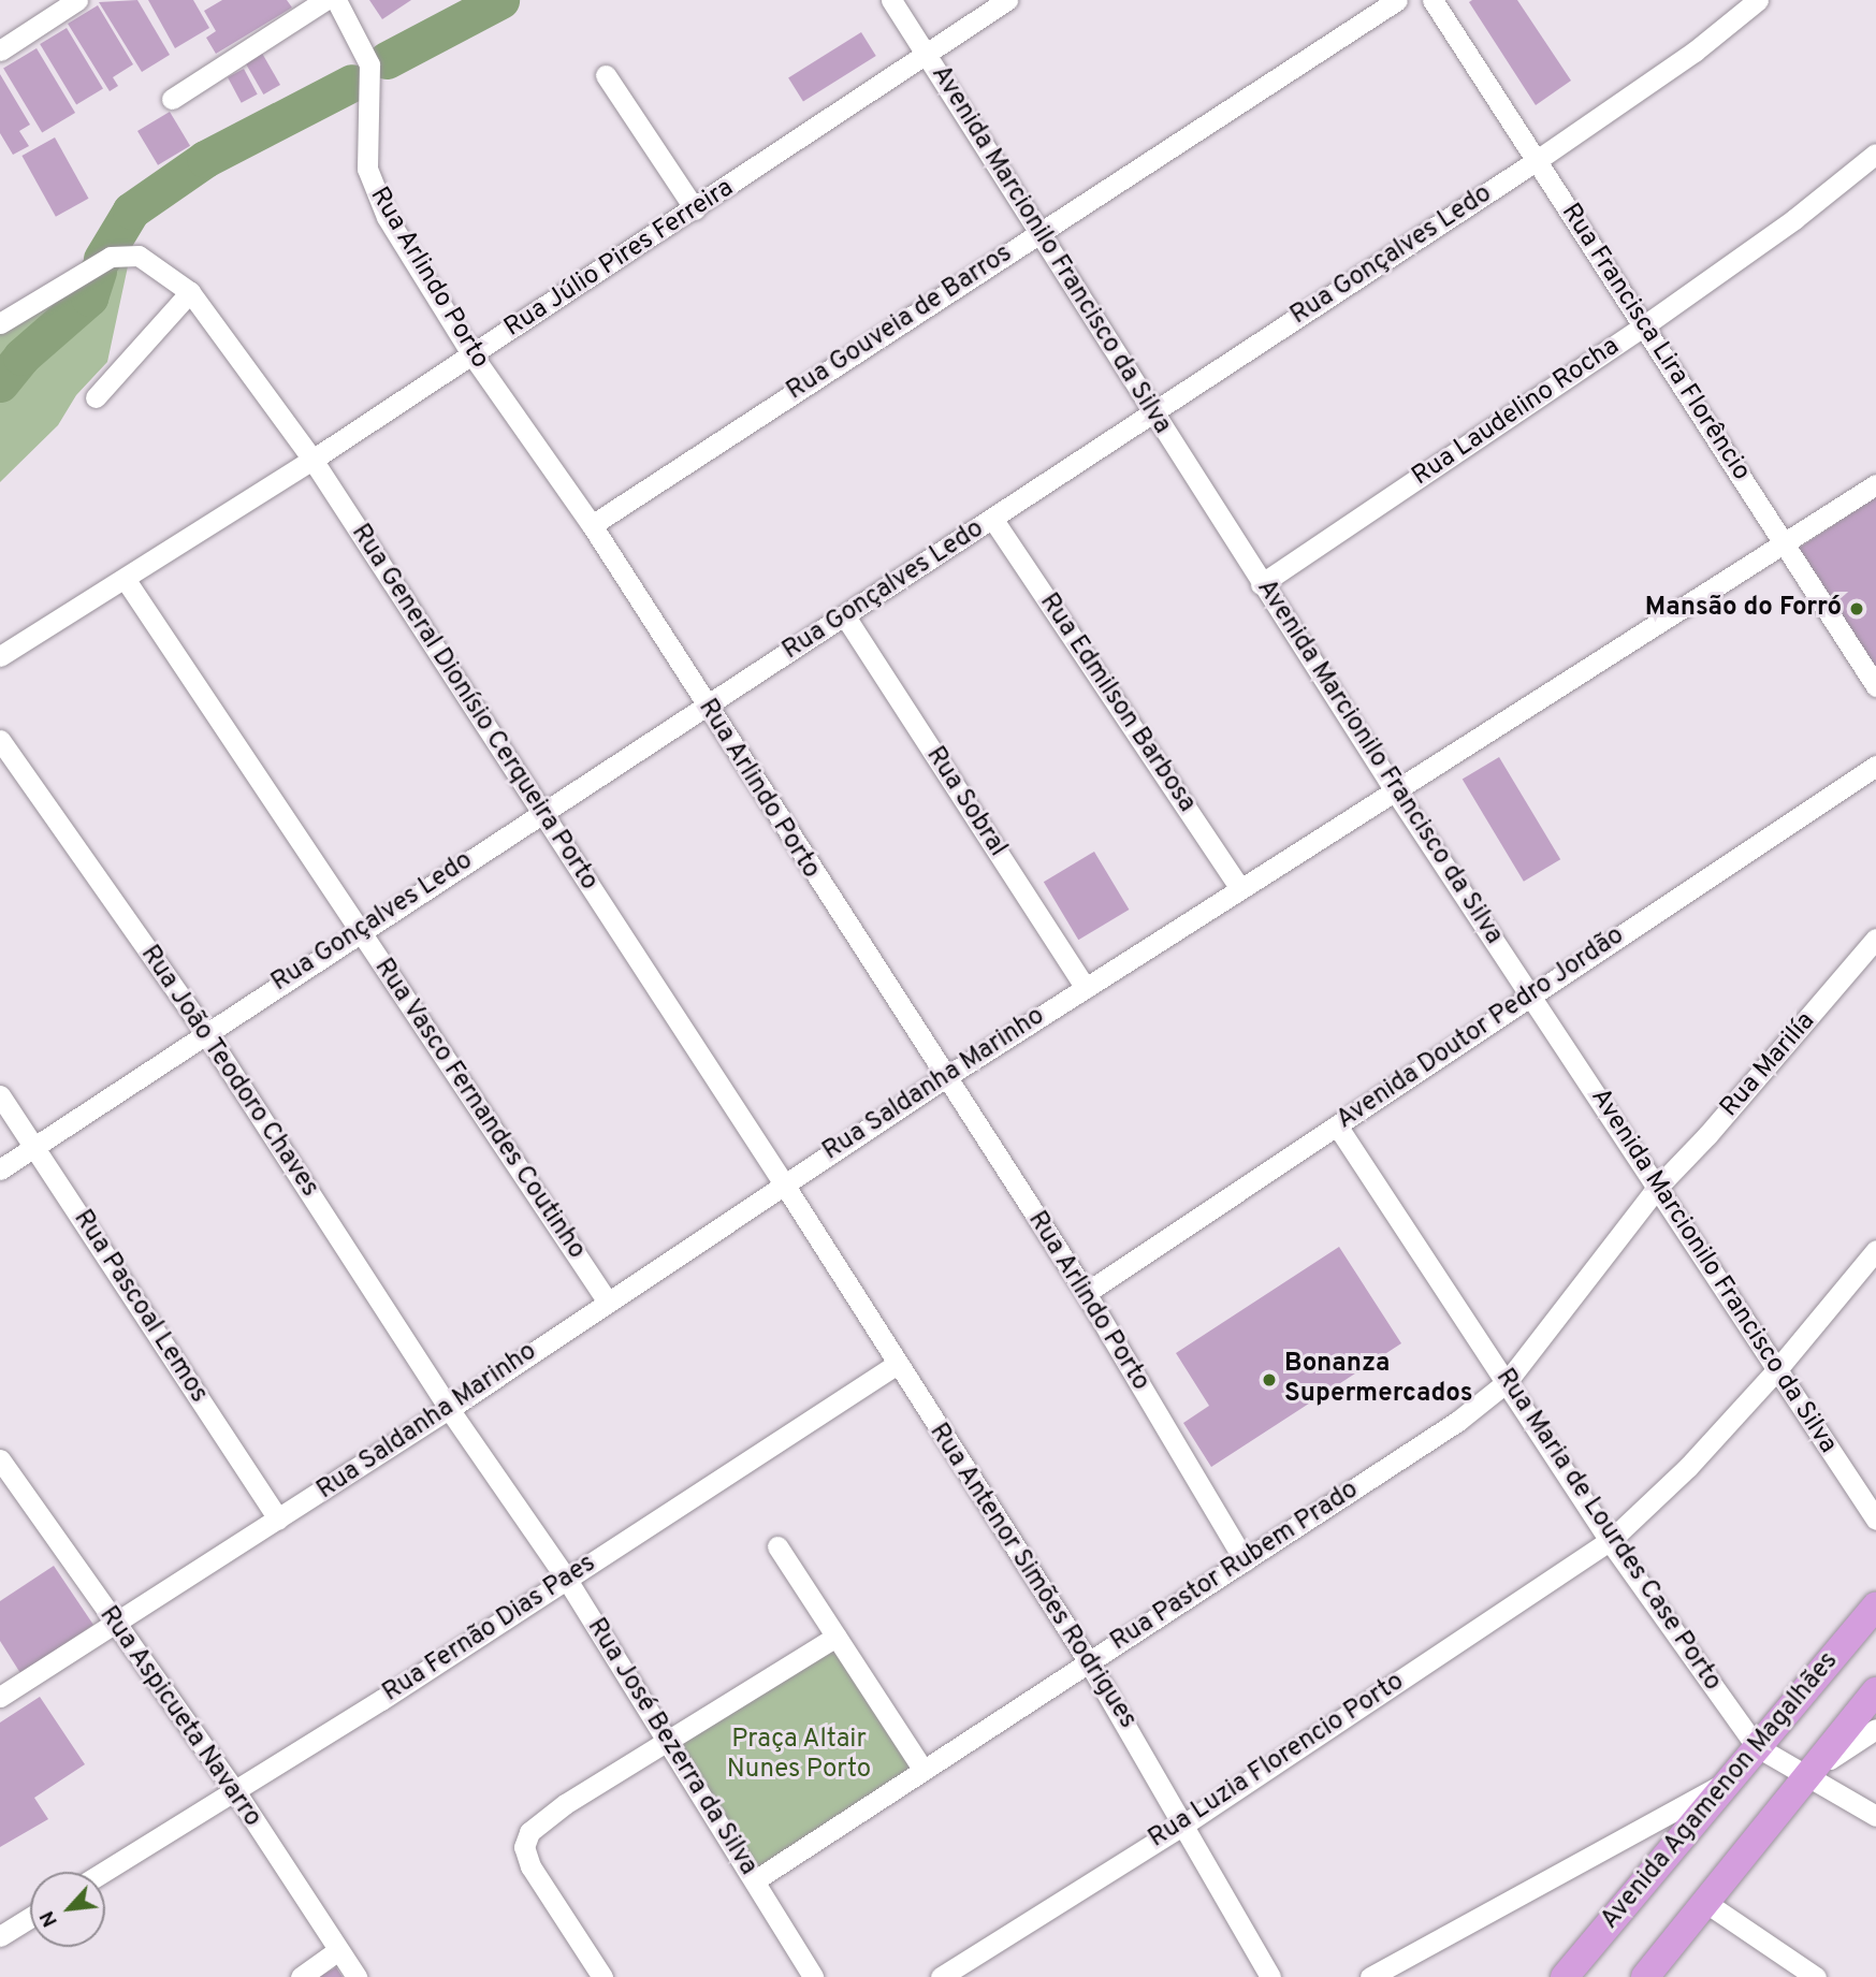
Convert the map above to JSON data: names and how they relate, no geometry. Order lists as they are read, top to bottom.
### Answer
{
  "streets": {
    "main road": ["Avenida Agamenon Magalhães"],
    "street": [
      "Avenida Marcionilo Francisco da Silva",
      "Rua Gonçalves Ledo",
      "Rua Júlio Pires Ferreira",
      "Rua Arlindo Porto",
      "Rua Gouveia de Barros",
      "Rua Francisca Lira Florêncio",
      "Rua Laudelino Rocha",
      "Rua Edmilson Barbosa",
      "Rua General Dionísio Cerqueira Porto",
      "Rua Sobral",
      "Avenida Doutor Pedro Jordão",
      "Rua Marilía",
      "Rua João Teodoro Chaves",
      "Rua Saldanha Marinho",
      "Rua Vasco Fernandes Coutinho",
      "Rua Pascoal Lemos",
      "Rua Maria de Lourdes Case Porto",
      "Rua Pastor Rubem Prado",
      "Rua Antenor Simões Rodrigues",
      "Rua Fernão Dias Paes",
      "Rua Aspicueta Navarro",
      "Rua José Bezerra da Silva",
      "Rua Luzia Florencio Porto"
    ]
  },
  "crossings": [
    ["Avenida Marcionilo Francisco da Silva", "Rua Gonçalves Ledo"],
    ["Avenida Marcionilo Francisco da Silva", "Rua Júlio Pires Ferreira"],
    ["Avenida Marcionilo Francisco da Silva", "Rua Gouveia de Barros"],
    ["Avenida Marcionilo Francisco da Silva", "Rua Laudelino Rocha"],
    ["Avenida Marcionilo Francisco da Silva", "Avenida Doutor Pedro Jordão"],
    ["Avenida Marcionilo Francisco da Silva", "Rua Marilía"],
    ["Avenida Marcionilo Francisco da Silva", "Rua Saldanha Marinho"],
    ["Avenida Marcionilo Francisco da Silva", "Rua Pastor Rubem Prado"],
    ["Avenida Marcionilo Francisco da Silva", "Rua Luzia Florencio Porto"],
    ["Rua Gonçalves Ledo", "Rua Arlindo Porto"],
    ["Rua Gonçalves Ledo", "Rua Francisca Lira Florêncio"],
    ["Rua Gonçalves Ledo", "Rua Edmilson Barbosa"],
    ["Rua Gonçalves Ledo", "Rua General Dionísio Cerqueira Porto"],
    ["Rua Gonçalves Ledo", "Rua Sobral"],
    ["Rua Gonçalves Ledo", "Rua João Teodoro Chaves"],
    ["Rua Gonçalves Ledo", "Rua Vasco Fernandes Coutinho"],
    ["Rua Gonçalves Ledo", "Rua Pascoal Lemos"],
    ["Rua Júlio Pires Ferreira", "Rua Arlindo Porto"],
    ["Rua Júlio Pires Ferreira", "Rua General Dionísio Cerqueira Porto"],
    ["Rua Júlio Pires Ferreira", "Rua Vasco Fernandes Coutinho"],
    ["Rua Arlindo Porto", "Rua Gouveia de Barros"],
    ["Rua Arlindo Porto", "Avenida Doutor Pedro Jordão"],
    ["Rua Arlindo Porto", "Rua Saldanha Marinho"],
    ["Rua Arlindo Porto", "Rua Pastor Rubem Prado"],
    ["Rua Francisca Lira Florêncio", "Rua Laudelino Rocha"],
    ["Rua Francisca Lira Florêncio", "Rua Saldanha Marinho"],
    ["Rua Edmilson Barbosa", "Rua Saldanha Marinho"],
    ["Rua General Dionísio Cerqueira Porto", "Rua Saldanha Marinho"],
    ["Rua General Dionísio Cerqueira Porto", "Rua Antenor Simões Rodrigues"],
    ["Rua Sobral", "Rua Saldanha Marinho"],
    ["Avenida Doutor Pedro Jordão", "Rua Maria de Lourdes Case Porto"],
    ["Rua Marilía", "Rua Pastor Rubem Prado"],
    ["Rua João Teodoro Chaves", "Rua Saldanha Marinho"],
    ["Rua João Teodoro Chaves", "Rua José Bezerra da Silva"],
    ["Rua Saldanha Marinho", "Rua Vasco Fernandes Coutinho"],
    ["Rua Saldanha Marinho", "Rua Pascoal Lemos"],
    ["Rua Saldanha Marinho", "Rua Antenor Simões Rodrigues"],
    ["Rua Saldanha Marinho", "Rua Aspicueta Navarro"],
    ["Rua Saldanha Marinho", "Rua José Bezerra da Silva"],
    ["Rua Maria de Lourdes Case Porto", "Rua Pastor Rubem Prado"],
    ["Rua Maria de Lourdes Case Porto", "Rua Luzia Florencio Porto"],
    ["Rua Maria de Lourdes Case Porto", "Avenida Agamenon Magalhães"],
    ["Rua Pastor Rubem Prado", "Rua Antenor Simões Rodrigues"],
    ["Rua Pastor Rubem Prado", "Rua José Bezerra da Silva"],
    ["Rua Antenor Simões Rodrigues", "Rua Fernão Dias Paes"],
    ["Rua Antenor Simões Rodrigues", "Rua Luzia Florencio Porto"],
    ["Rua Fernão Dias Paes", "Rua Aspicueta Navarro"],
    ["Rua Fernão Dias Paes", "Rua José Bezerra da Silva"]
  ],
  "parks": ["Praça Altair Nunes Porto"],
  "places": ["Mansão do Forró", "Bonanza Supermercados"],
  "north": "bottom left"
}
